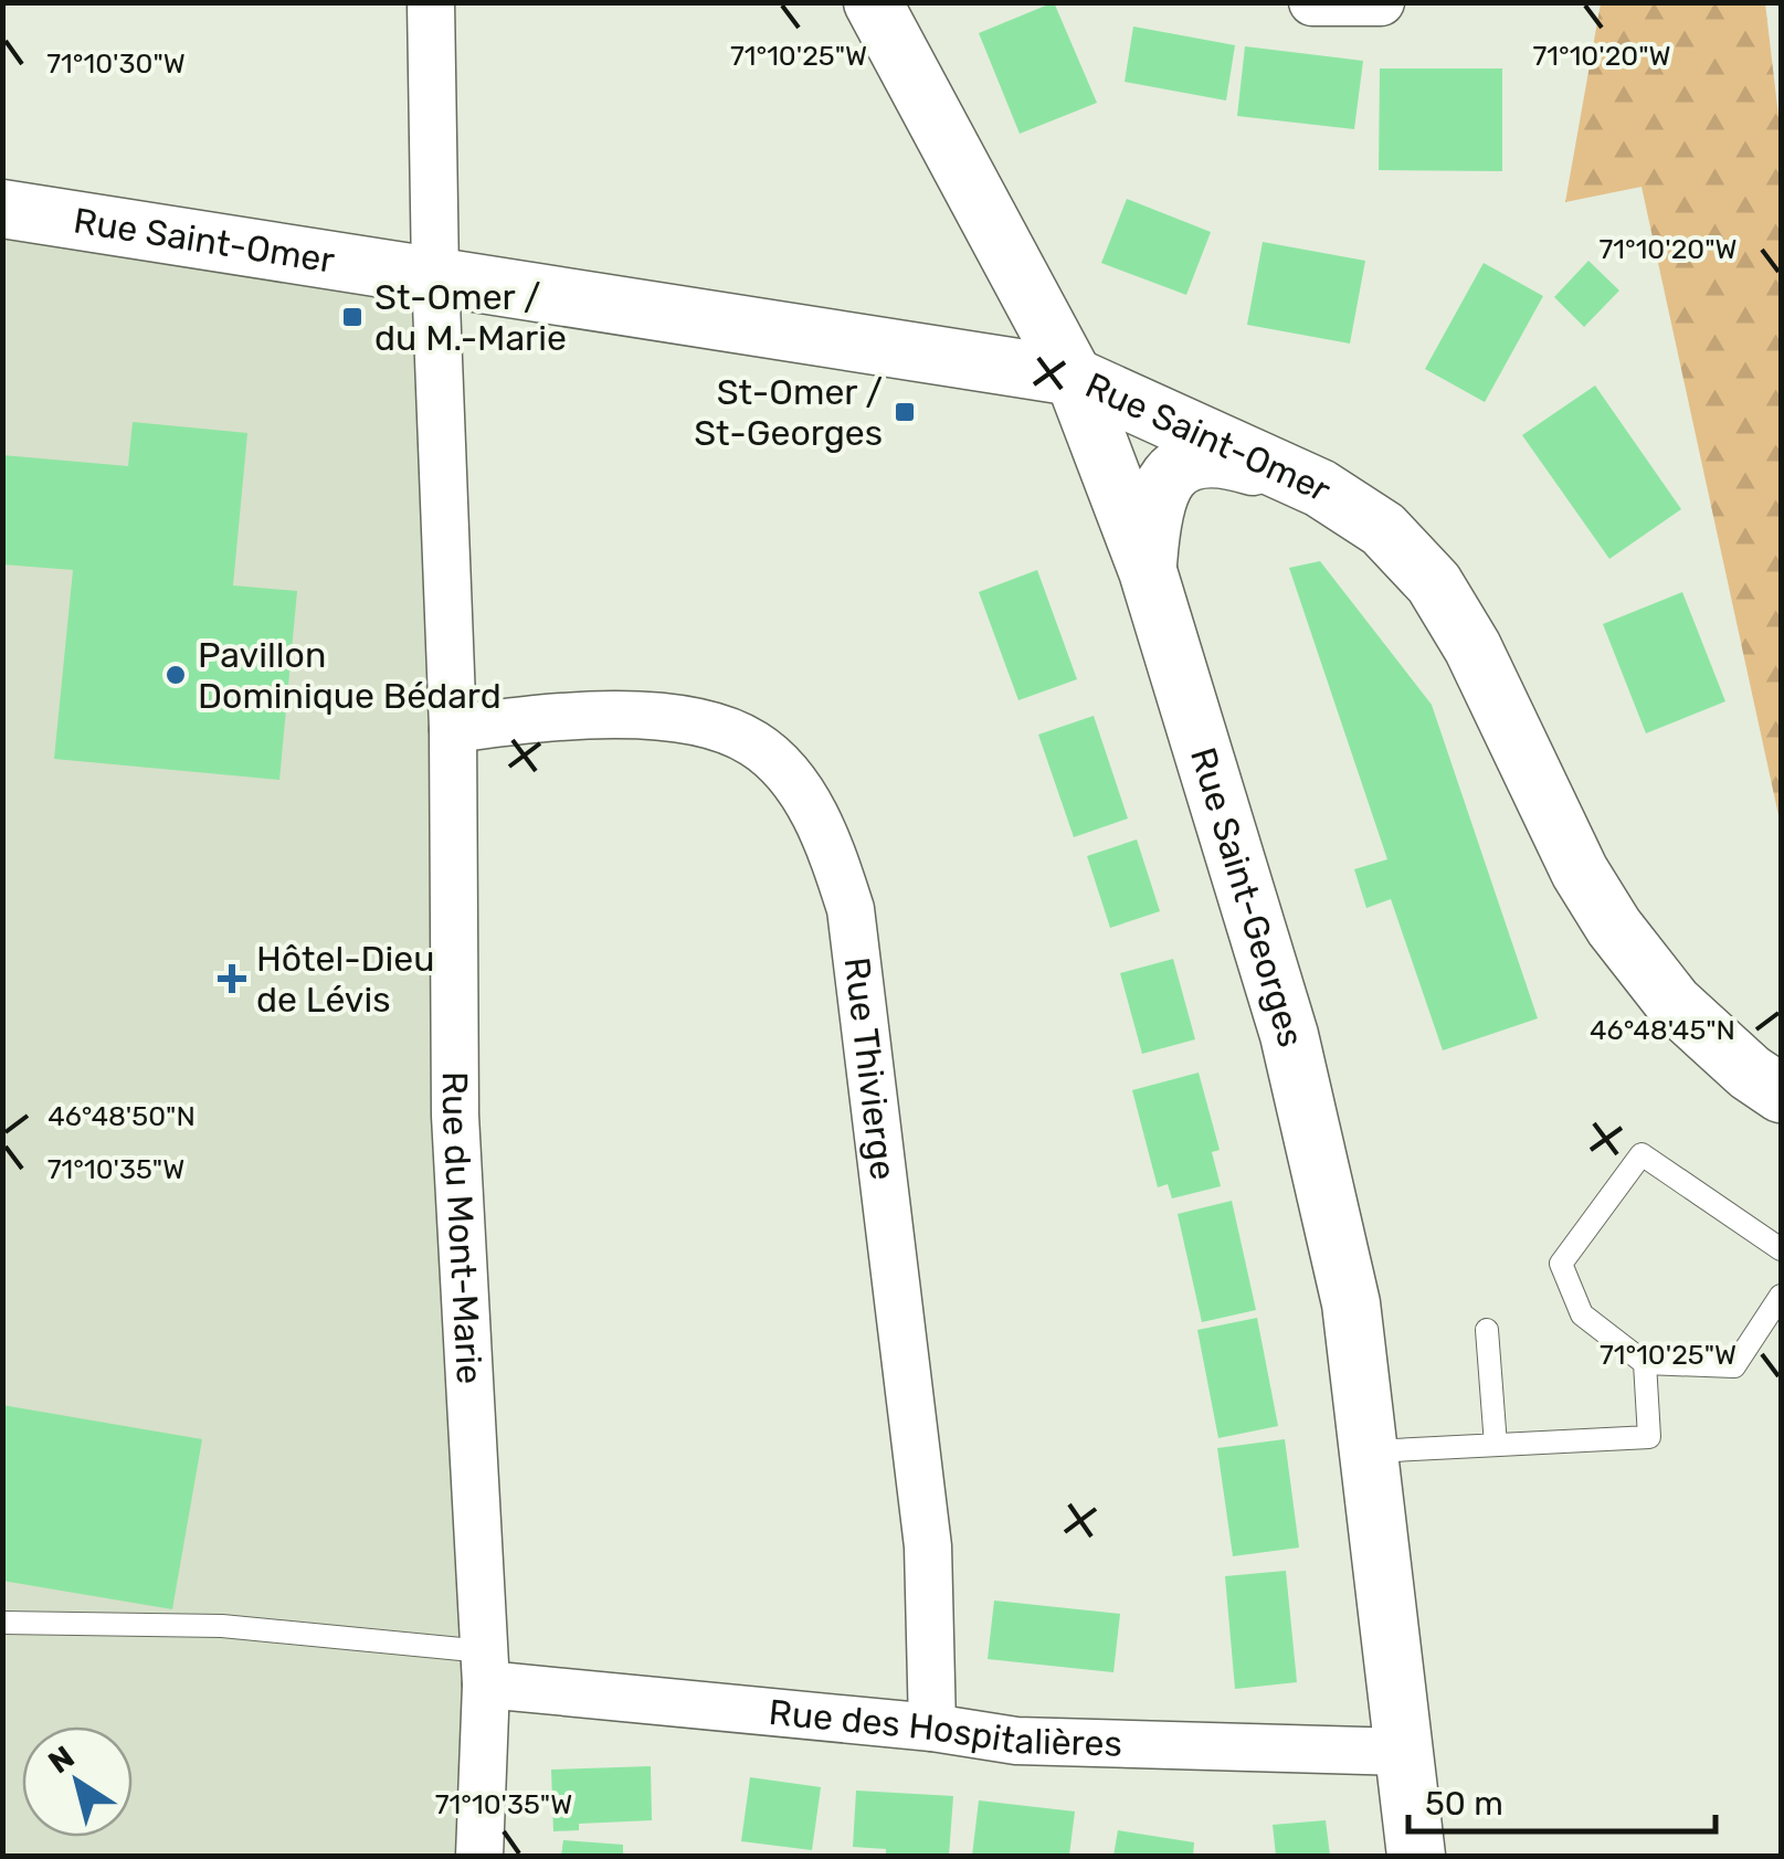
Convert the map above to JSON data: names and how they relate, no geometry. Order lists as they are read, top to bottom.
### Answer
{
  "streets": {
    "street": [
      "Rue Saint-Omer",
      "Rue Saint-Georges",
      "Rue Thivierge",
      "Rue du Mont-Marie",
      "Rue des Hospitalières"
    ]
  },
  "crossings": [
    ["Rue Saint-Omer", "Rue Saint-Georges"],
    ["Rue Saint-Omer", "Rue du Mont-Marie"],
    ["Rue Saint-Georges", "Rue des Hospitalières"],
    ["Rue Thivierge", "Rue du Mont-Marie"],
    ["Rue Thivierge", "Rue des Hospitalières"],
    ["Rue du Mont-Marie", "Rue des Hospitalières"]
  ],
  "places": {
    "transit": ["St-Omer / du M.-Marie", "St-Omer / St-Georges"],
    "other": ["Pavillon Dominique Bédard"],
    "health": ["Hôtel-Dieu de Lévis"]
  },
  "scale_bar": "50 m",
  "north": "top left",
  "coordinates": [
    "71°10'25\"W",
    "71°10'20\"W",
    "71°10'30\"W",
    "46°48'45\"N",
    "46°48'50\"N",
    "71°10'35\"W"
  ]
}
